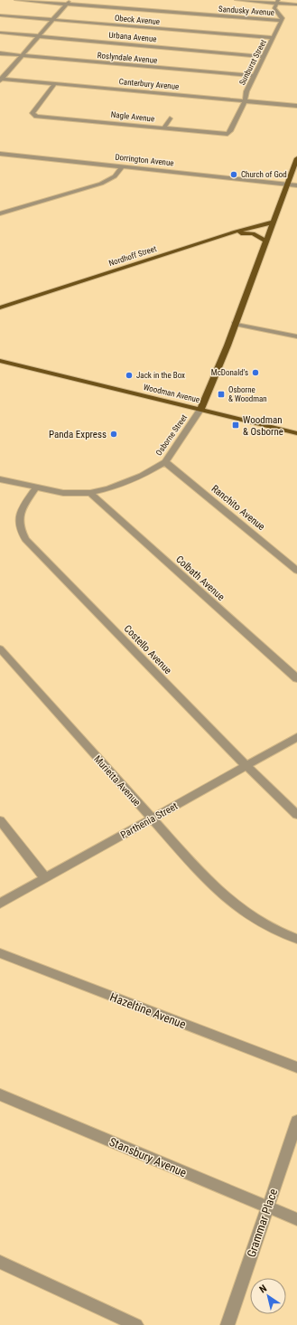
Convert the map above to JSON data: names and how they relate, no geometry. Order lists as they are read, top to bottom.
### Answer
{
  "streets": {
    "main road": ["Nordhoff Street", "Woodman Avenue", "Osborne Street"],
    "street": [
      "Sandusky Avenue",
      "Obeck Avenue",
      "Urbana Avenue",
      "Roslyndale Avenue",
      "Sunburst Street",
      "Canterbury Avenue",
      "Nagle Avenue",
      "Dorrington Avenue",
      "Ranchito Avenue",
      "Colbath Avenue",
      "Costello Avenue",
      "Murietta Avenue",
      "Parthenia Street",
      "Hazeltine Avenue",
      "Stansbury Avenue",
      "Grammar Place"
    ]
  },
  "crossings": [
    ["Sandusky Avenue", "Sunburst Street"],
    ["Obeck Avenue", "Sunburst Street"],
    ["Urbana Avenue", "Sunburst Street"],
    ["Roslyndale Avenue", "Sunburst Street"],
    ["Sunburst Street", "Canterbury Avenue"],
    ["Sunburst Street", "Nagle Avenue"],
    ["Canterbury Avenue", "Nagle Avenue"],
    ["Dorrington Avenue", "Osborne Street"],
    ["Nordhoff Street", "Osborne Street"],
    ["Woodman Avenue", "Osborne Street"],
    ["Osborne Street", "Ranchito Avenue"],
    ["Osborne Street", "Colbath Avenue"],
    ["Osborne Street", "Costello Avenue"],
    ["Costello Avenue", "Parthenia Street"],
    ["Murietta Avenue", "Parthenia Street"],
    ["Stansbury Avenue", "Grammar Place"]
  ],
  "places": {
    "other": [
      "Church of God",
      "McDonald's",
      "Jack in the Box",
      "Panda Express"
    ],
    "transit": ["Osborne & Woodman", "Woodman & Osborne"]
  },
  "north": "top left"
}
